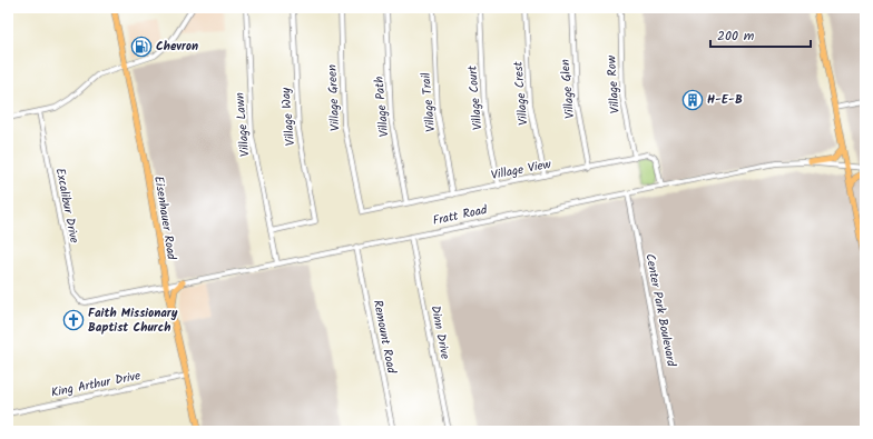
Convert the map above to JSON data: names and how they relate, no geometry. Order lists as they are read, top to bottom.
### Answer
{
  "streets": {
    "main road": ["Eisenhauer Road"],
    "street": [
      "Village Row",
      "Village Glen",
      "Village Crest",
      "Village Green",
      "Village Court",
      "Village Trail",
      "Village Path",
      "Village Way",
      "Village Lawn",
      "Village View",
      "Excalibur Drive",
      "Fratt Road",
      "Center Park Boulevard",
      "Dinn Drive",
      "Remount Road",
      "King Arthur Drive"
    ]
  },
  "crossings": [
    ["Village Row", "Village View"],
    ["Village Glen", "Village View"],
    ["Village Crest", "Village View"],
    ["Village Green", "Village View"],
    ["Village Court", "Village View"],
    ["Village Trail", "Village View"],
    ["Village Path", "Village View"],
    ["Village Way", "Village Lawn"],
    ["Village Lawn", "Fratt Road"],
    ["Village View", "Fratt Road"],
    ["Excalibur Drive", "Fratt Road"],
    ["Fratt Road", "Eisenhauer Road"],
    ["Fratt Road", "Center Park Boulevard"],
    ["Fratt Road", "Dinn Drive"],
    ["Fratt Road", "Remount Road"],
    ["Eisenhauer Road", "King Arthur Drive"]
  ],
  "places": {
    "fuel station": ["Chevron"],
    "building": ["H-E-B"],
    "church": ["Faith Missionary Baptist Church"]
  },
  "scale_bar": "200 m"
}
